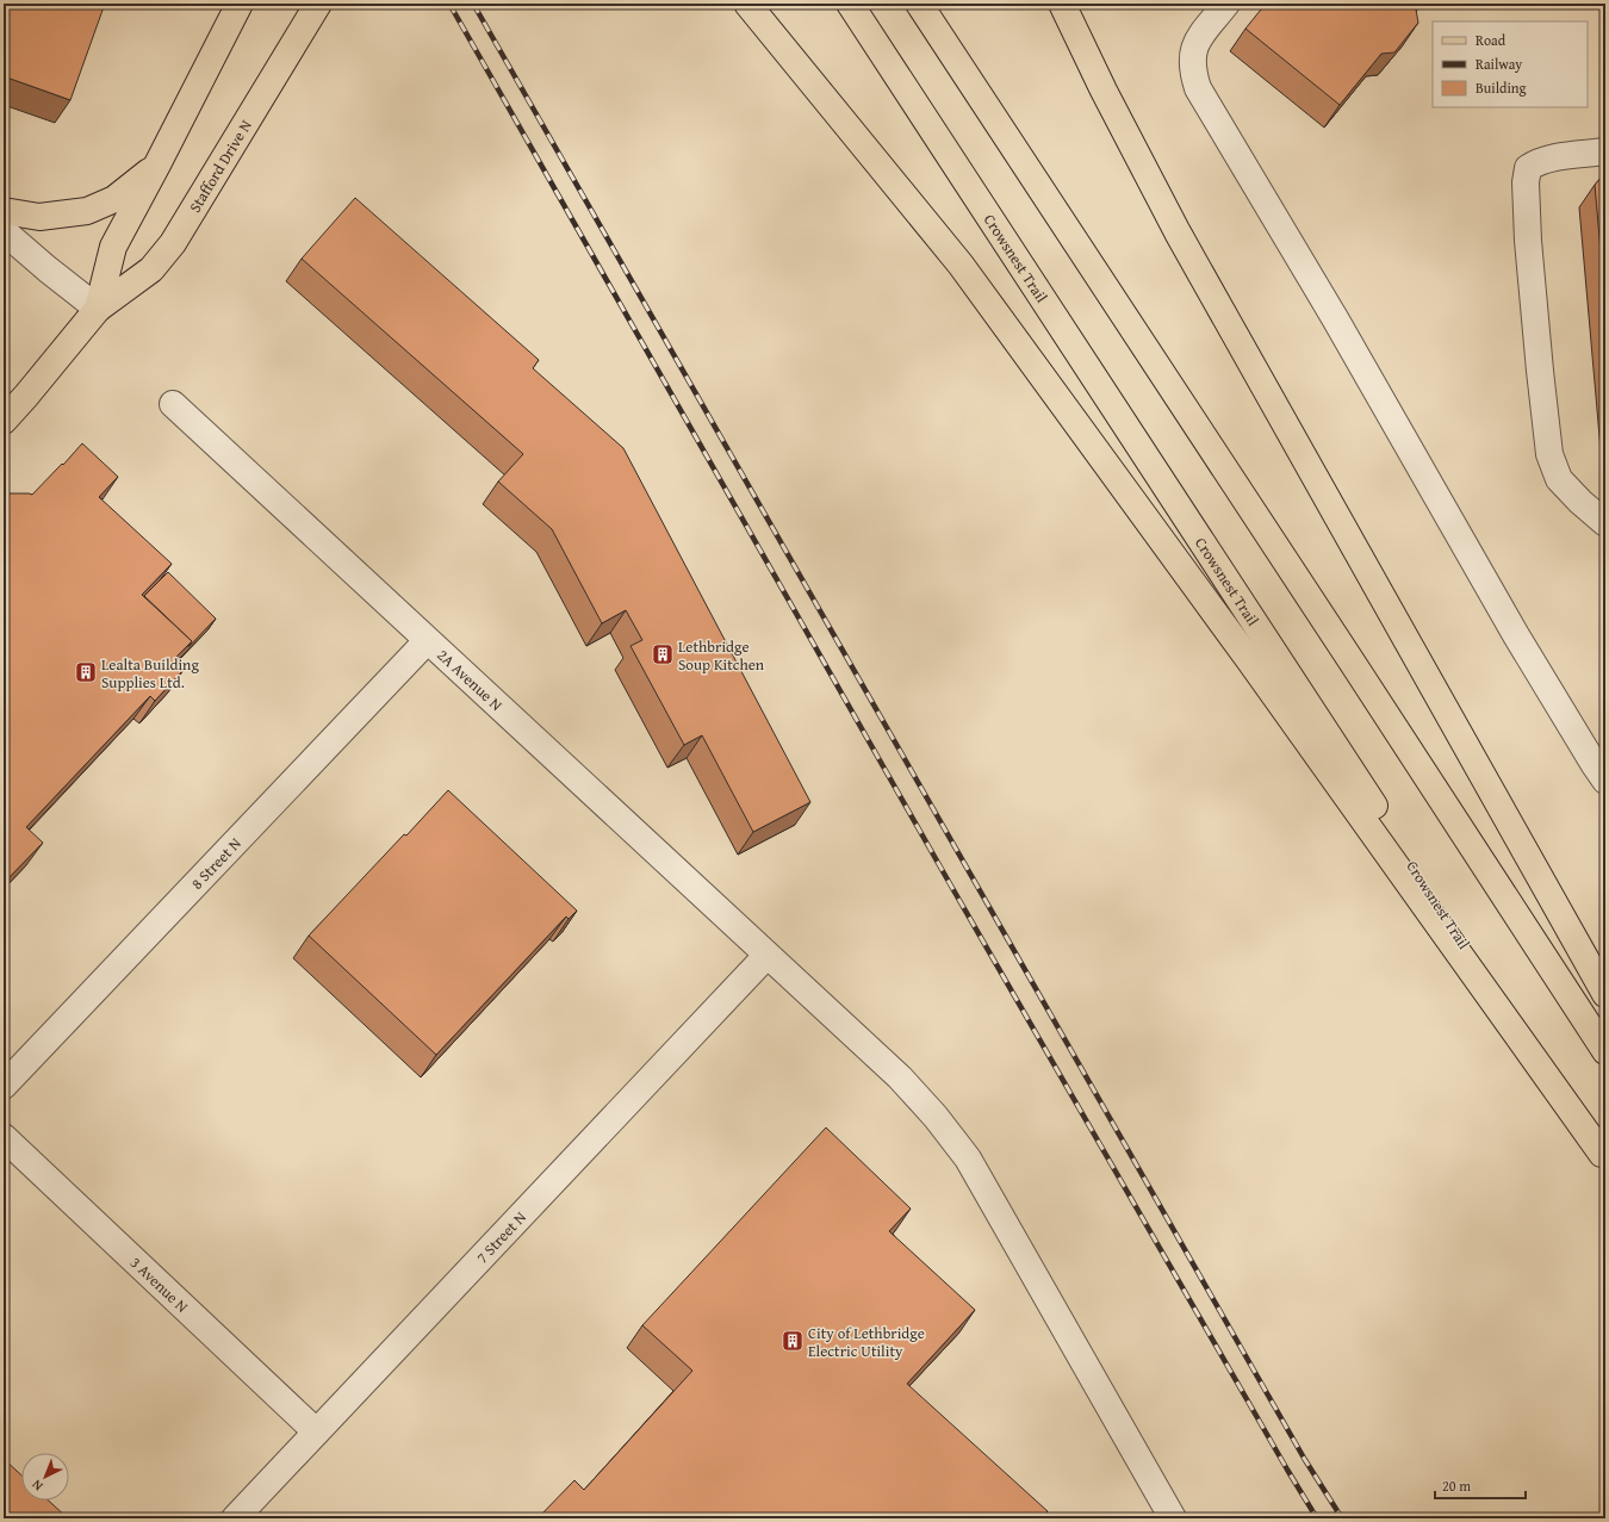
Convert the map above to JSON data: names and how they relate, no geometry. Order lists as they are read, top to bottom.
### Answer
{
  "streets": {
    "main road": ["Stafford Drive N", "Crowsnest Trail"],
    "street": [
      "2A Avenue N",
      "8 Street N",
      "7 Street N",
      "3 Avenue N"
    ]
  },
  "crossings": [
    ["2A Avenue N", "8 Street N"],
    ["2A Avenue N", "7 Street N"],
    ["7 Street N", "3 Avenue N"]
  ],
  "places": {
    "building": ["Lethbridge Soup Kitchen", "Lealta Building Supplies Ltd.", "City of Lethbridge Electric Utility"]
  },
  "legend": ["Road", "Railway", "Building"],
  "scale_bar": "20 m",
  "north": "bottom left"
}
